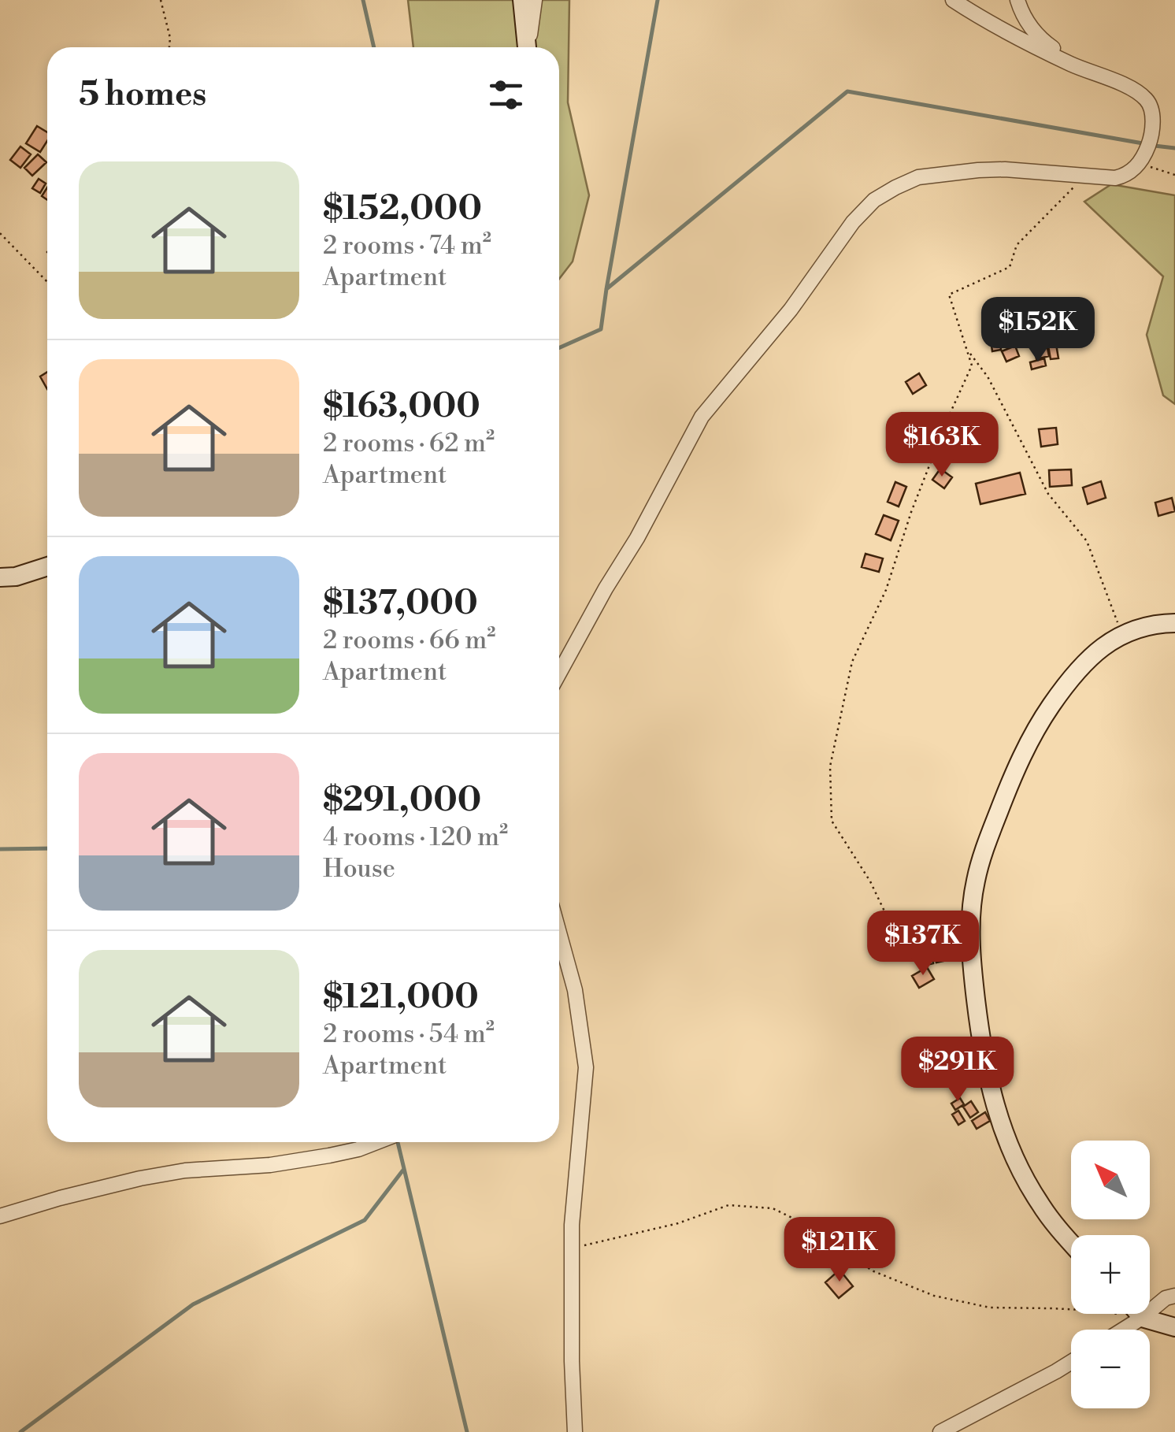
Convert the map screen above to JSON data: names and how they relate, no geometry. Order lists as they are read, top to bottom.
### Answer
{
  "north": "top left",
  "page": {
    "heading": "5 homes",
    "list": [
      {
        "name": "$152,000",
        "note": "2 rooms · 74 m² · Apartment"
      },
      {
        "name": "$163,000",
        "note": "2 rooms · 62 m² · Apartment"
      },
      {
        "name": "$137,000",
        "note": "2 rooms · 66 m² · Apartment"
      },
      {
        "name": "$291,000",
        "note": "4 rooms · 120 m² · House"
      },
      {
        "name": "$121,000",
        "note": "2 rooms · 54 m² · Apartment"
      }
    ],
    "price": [
      "$152K",
      "$163K",
      "$137K",
      "$291K",
      "$121K"
    ],
    "map_buttons": ["+", "−"]
  }
}
